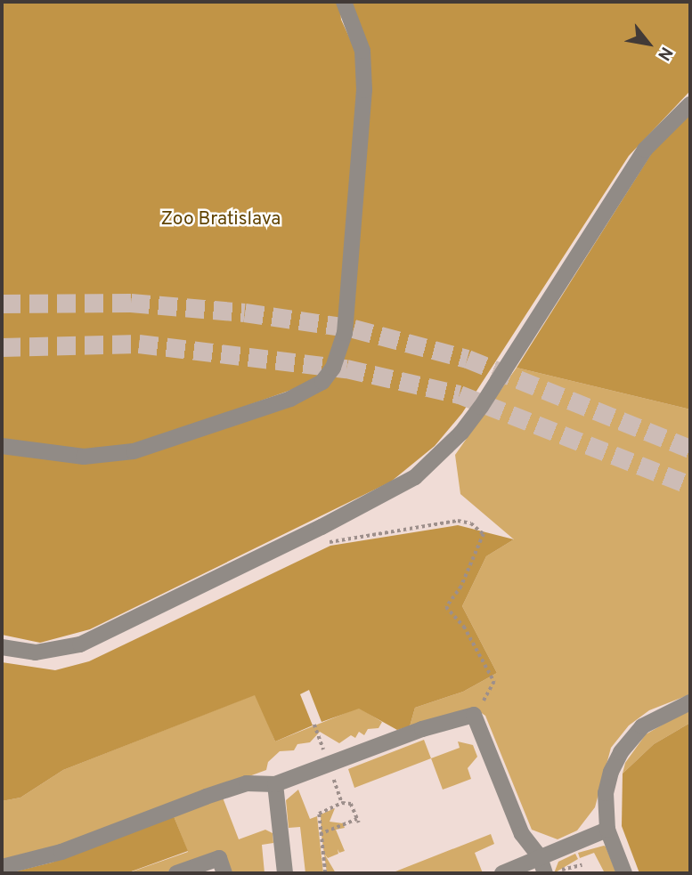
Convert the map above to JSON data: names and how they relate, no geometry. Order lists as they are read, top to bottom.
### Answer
{
  "parks": ["Zoo Bratislava"],
  "north": "bottom right"
}
